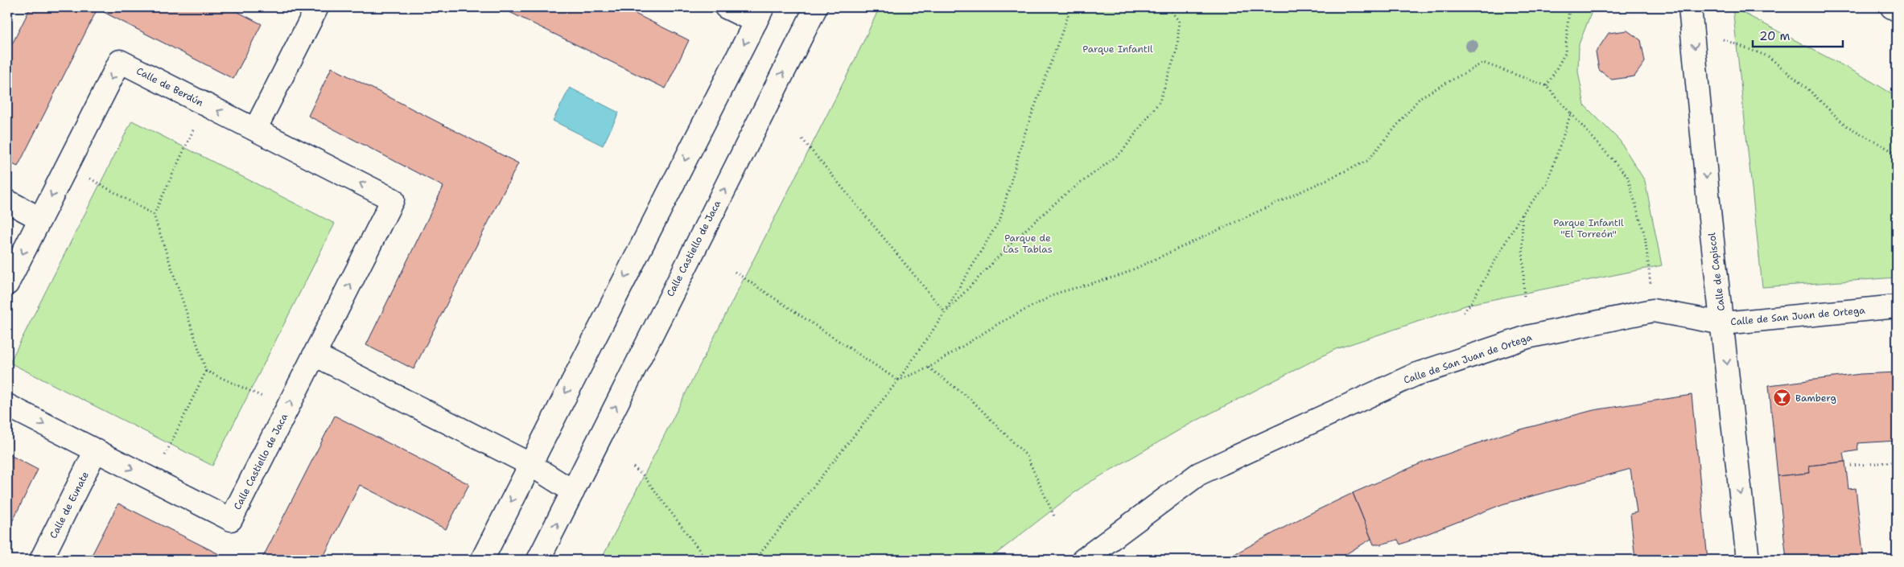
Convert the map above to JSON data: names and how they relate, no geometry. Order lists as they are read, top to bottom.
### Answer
{
  "streets": {
    "street": [
      "Calle de Berdún",
      "Calle Castiello de Jaca",
      "Calle de Capiscol",
      "Calle de San Juan de Ortega",
      "Calle de Eunate"
    ]
  },
  "crossings": [
    ["Calle de Berdún", "Calle Castiello de Jaca"],
    ["Calle Castiello de Jaca", "Calle de Eunate"],
    ["Calle de Capiscol", "Calle de San Juan de Ortega"]
  ],
  "one_way": ["Calle de Capiscol"],
  "parks": ["Parque Infantil", "Parque Infantil \"El Torreón\"", "Parque de Las Tablas"],
  "places": {
    "bar": ["Bamberg"]
  },
  "scale_bar": "20 m"
}
